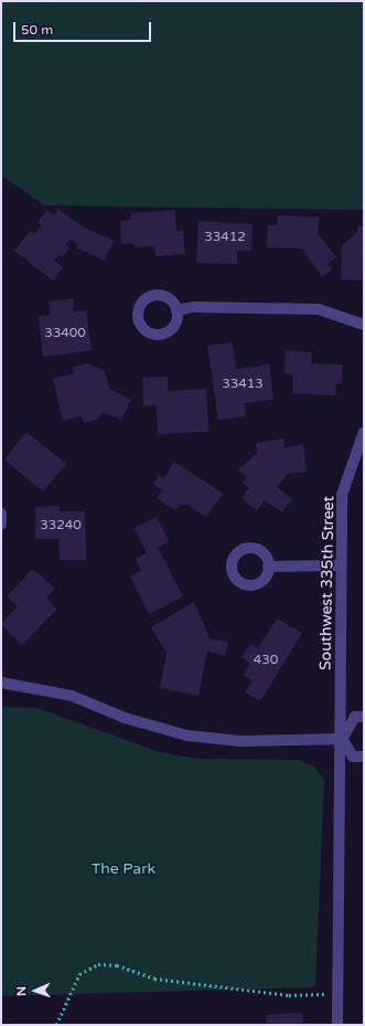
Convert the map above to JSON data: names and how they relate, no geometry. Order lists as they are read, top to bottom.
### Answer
{
  "streets": {
    "street": ["Southwest 335th Street"]
  },
  "parks": ["The Park"],
  "house_numbers": [
    "33412",
    "33400",
    "33413",
    "33240",
    "430"
  ],
  "scale_bar": "50 m",
  "north": "left"
}
